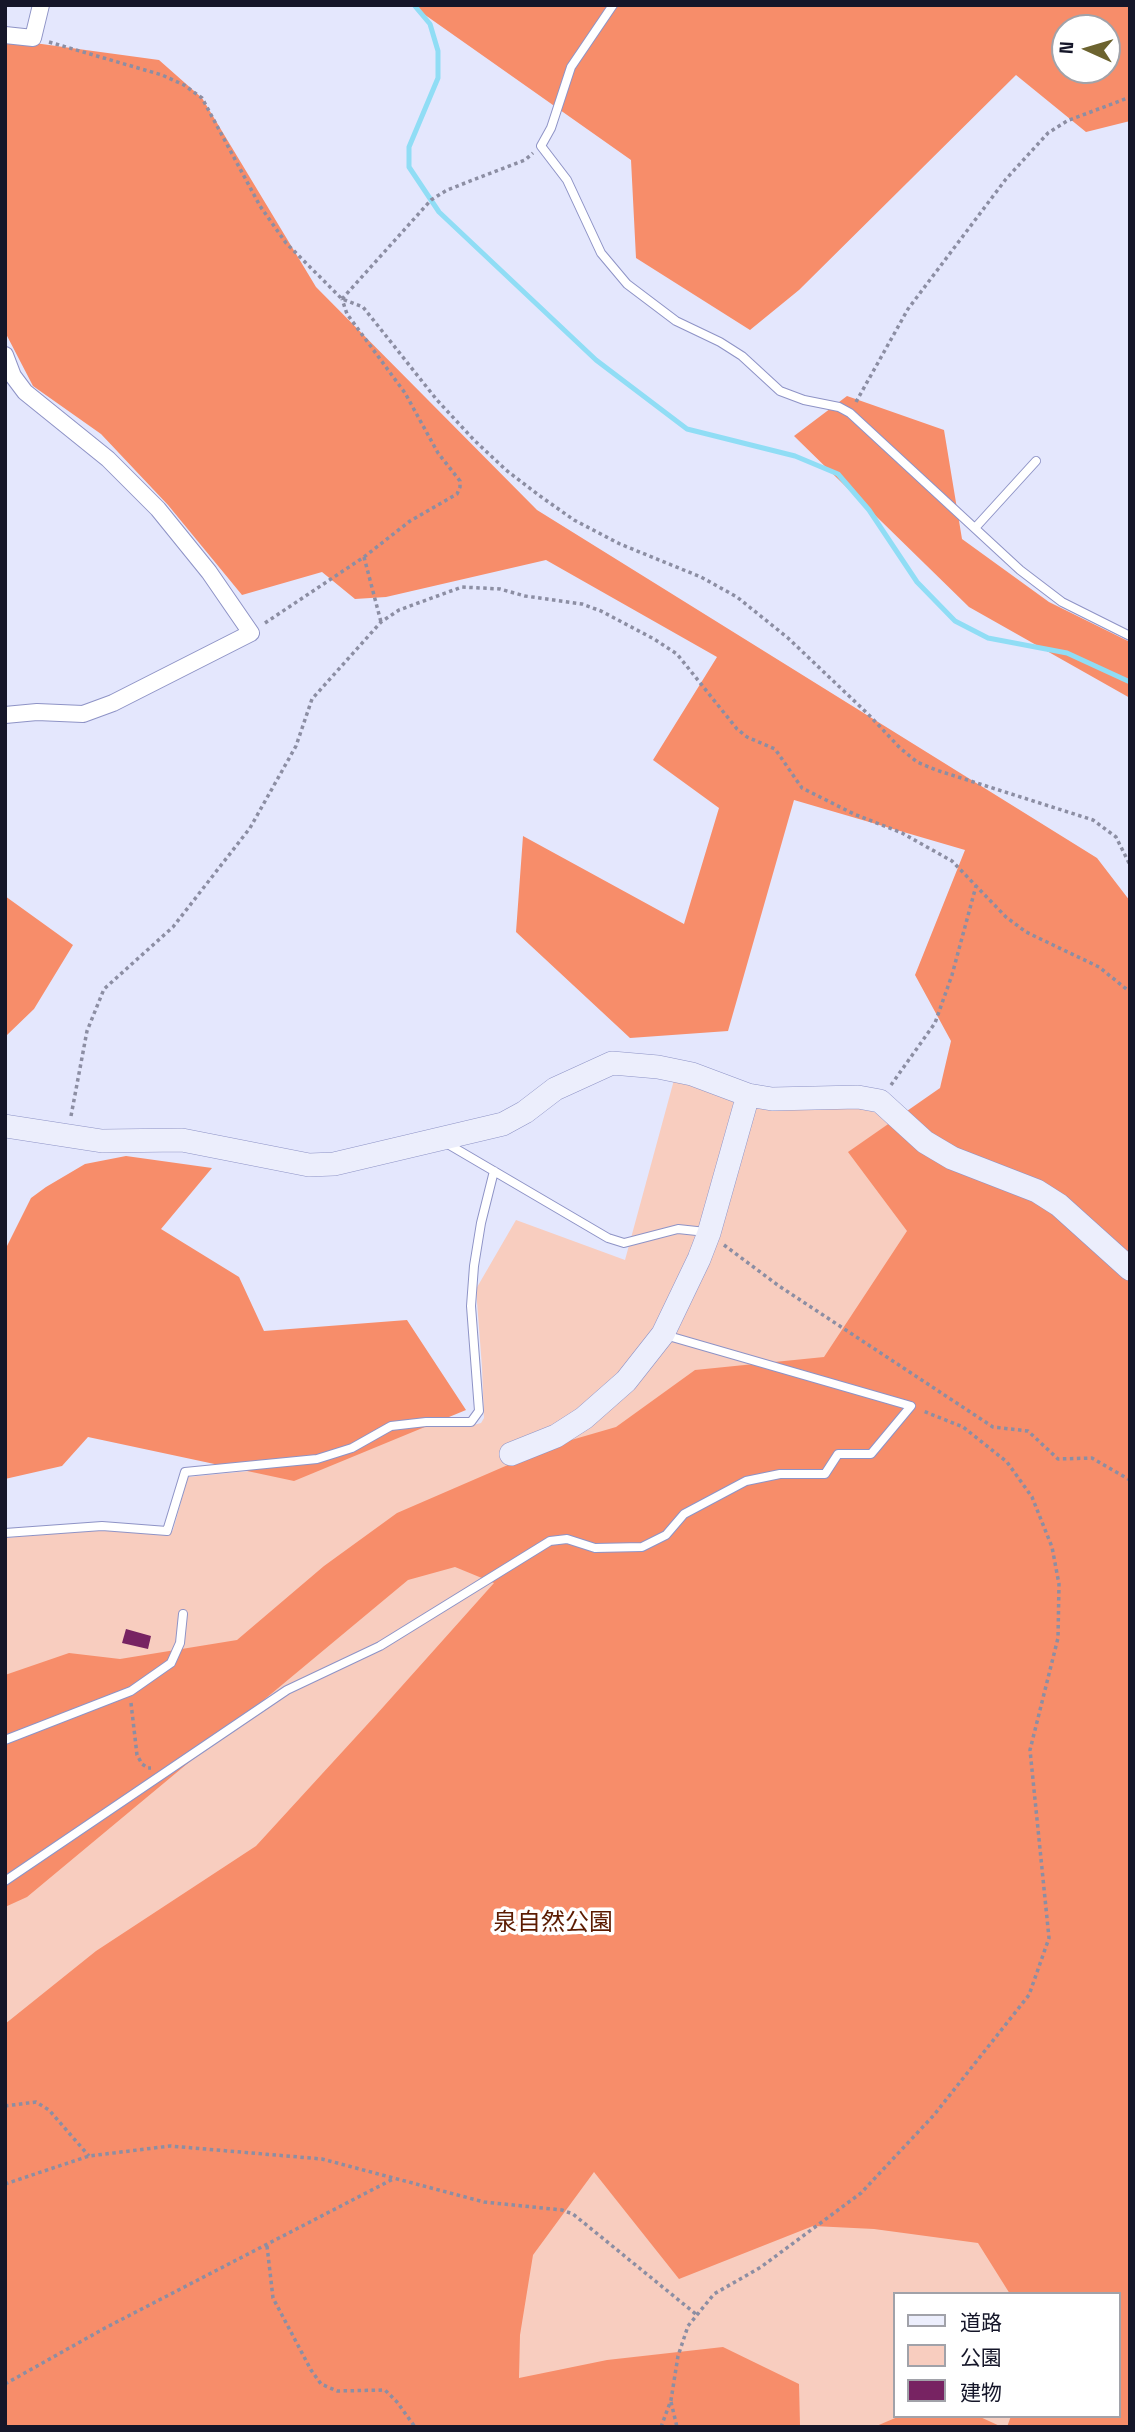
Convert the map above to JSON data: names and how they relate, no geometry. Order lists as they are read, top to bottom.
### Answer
{
  "parks": ["泉自然公園"],
  "legend": ["道路", "公園", "建物"],
  "north": "left"
}
